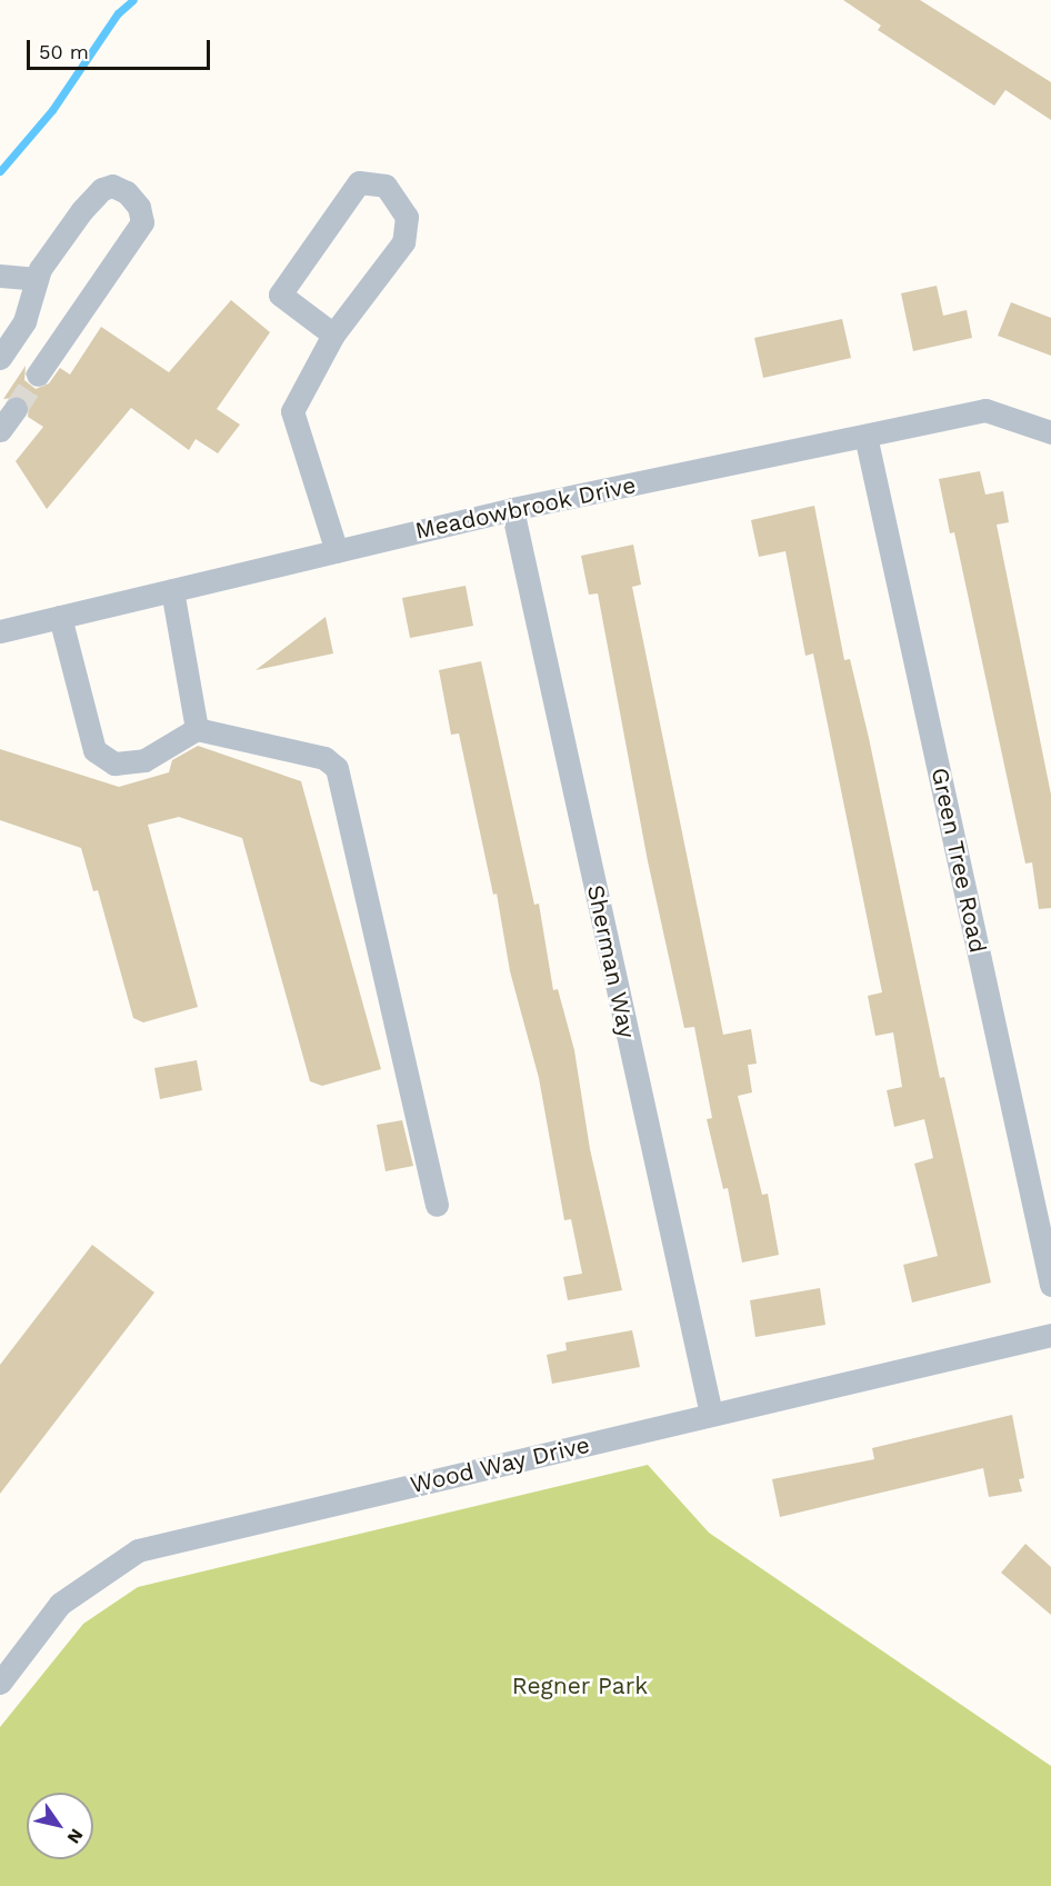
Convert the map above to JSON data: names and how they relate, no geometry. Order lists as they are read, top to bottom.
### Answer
{
  "streets": {
    "street": [
      "Meadowbrook Drive",
      "Green Tree Road",
      "Sherman Way",
      "Wood Way Drive"
    ]
  },
  "crossings": [
    ["Meadowbrook Drive", "Green Tree Road"],
    ["Meadowbrook Drive", "Sherman Way"],
    ["Sherman Way", "Wood Way Drive"]
  ],
  "parks": ["Regner Park"],
  "scale_bar": "50 m",
  "north": "bottom right"
}
